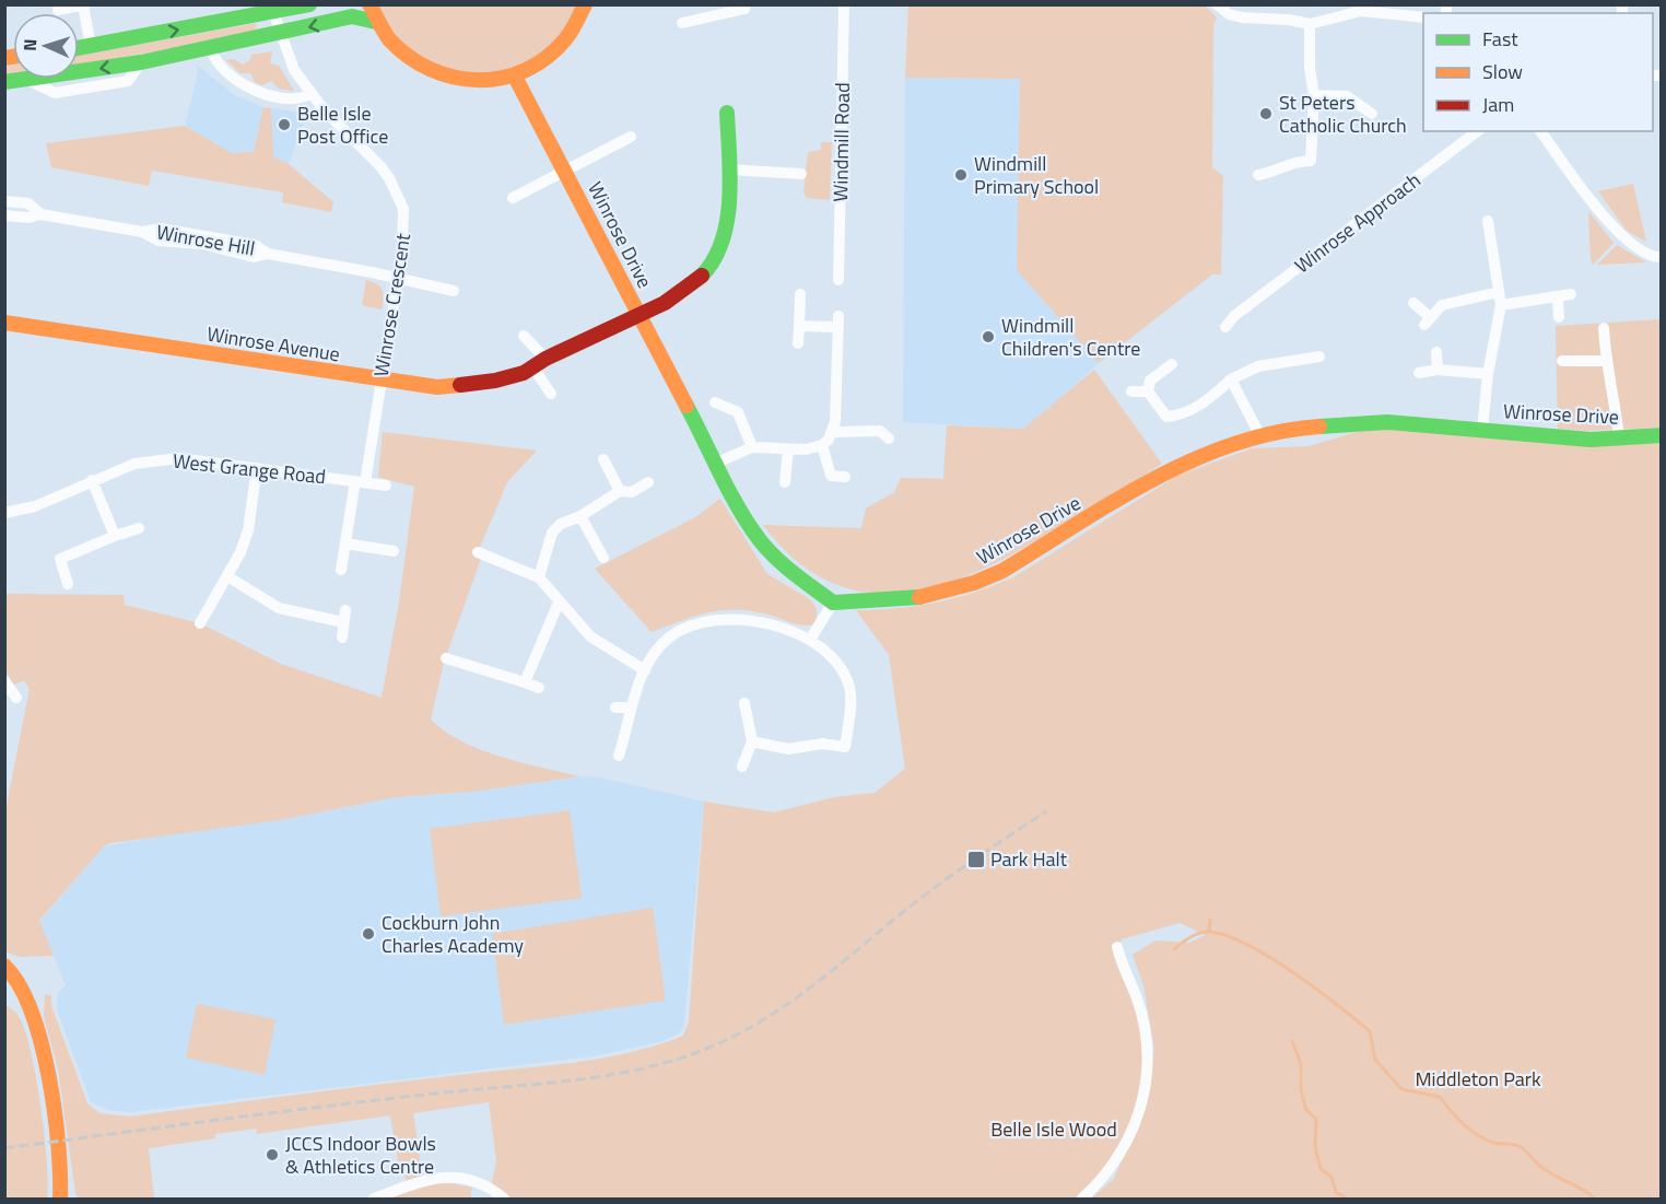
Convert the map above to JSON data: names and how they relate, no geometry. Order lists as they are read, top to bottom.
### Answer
{
  "streets": {
    "street": [
      "Windmill Road",
      "Winrose Approach",
      "Winrose Drive",
      "Winrose Hill",
      "Winrose Crescent",
      "Winrose Avenue",
      "West Grange Road"
    ]
  },
  "crossings": [
    ["Winrose Hill", "Winrose Crescent"],
    ["Winrose Crescent", "Winrose Avenue"],
    ["Winrose Crescent", "West Grange Road"]
  ],
  "parks": ["Middleton Park", "Belle Isle Wood"],
  "places": {
    "other": [
      "St Peters Catholic Church",
      "Belle Isle Post Office",
      "Windmill Primary School",
      "Windmill Children's Centre",
      "Cockburn John Charles Academy",
      "JCCS Indoor Bowls & Athletics Centre"
    ],
    "transit": ["Park Halt"]
  },
  "legend": ["Fast", "Slow", "Jam"],
  "north": "left"
}
